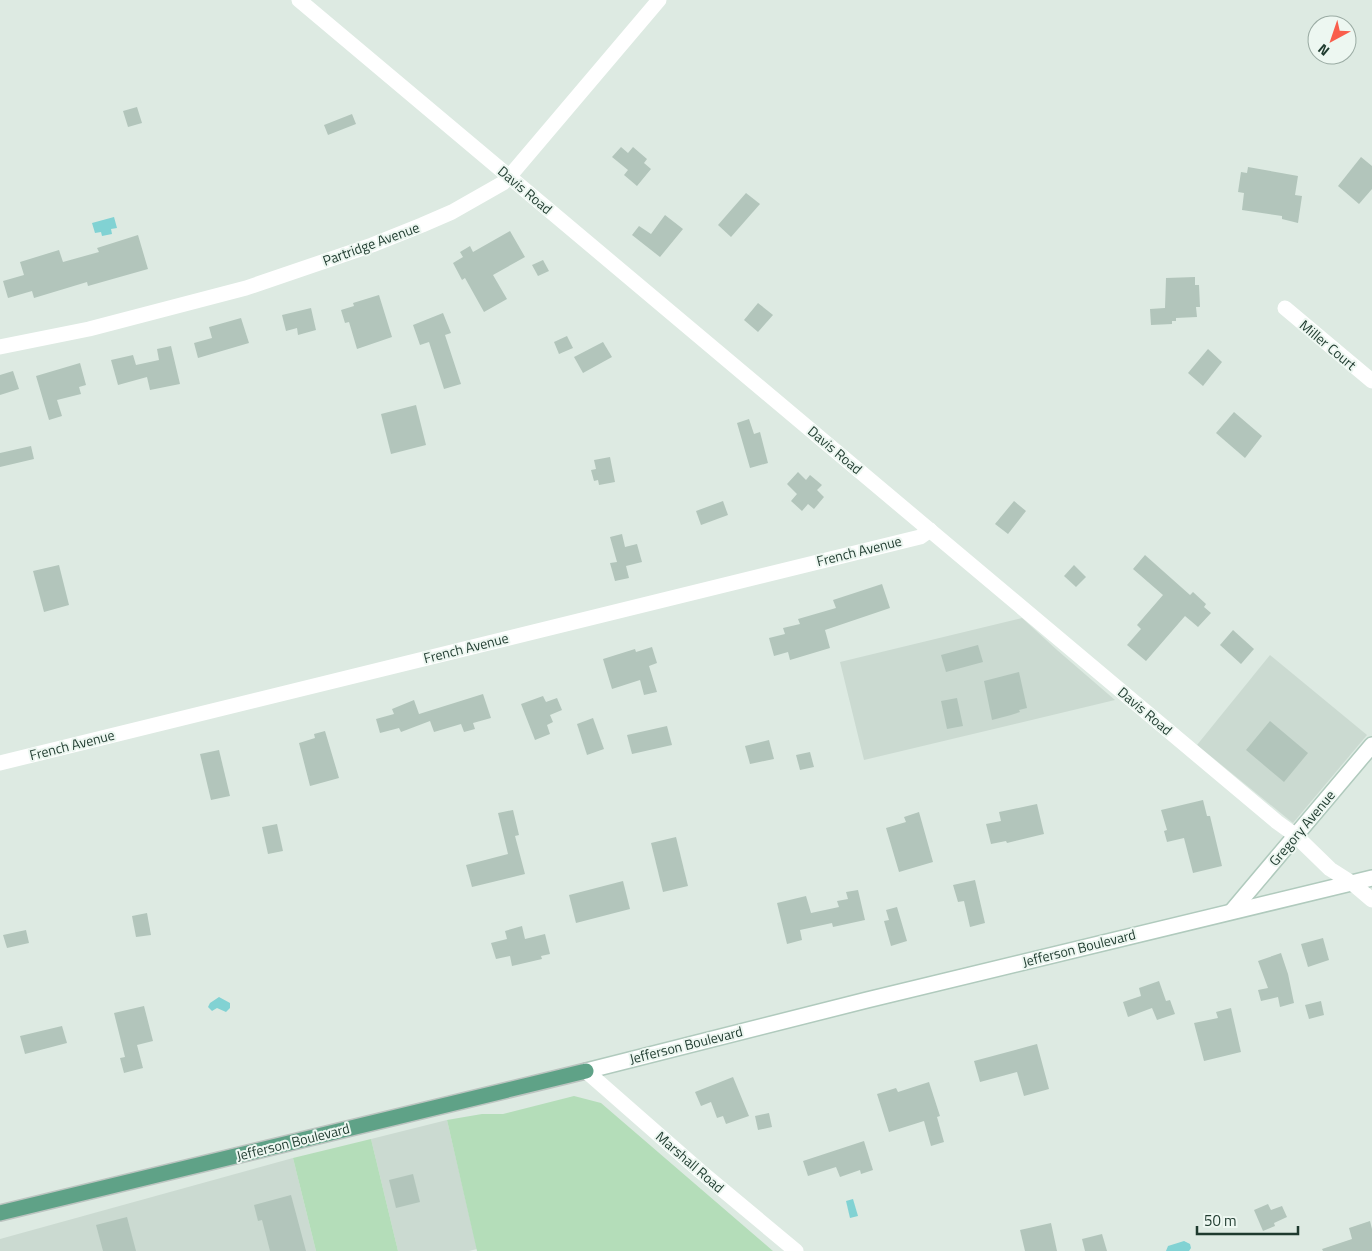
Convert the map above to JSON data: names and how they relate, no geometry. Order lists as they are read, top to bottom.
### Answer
{
  "streets": {
    "main road": ["Jefferson Boulevard"],
    "street": [
      "Davis Road",
      "Partridge Avenue",
      "Miller Court",
      "French Avenue",
      "Gregory Avenue",
      "Marshall Road"
    ]
  },
  "crossings": [
    ["Davis Road", "Partridge Avenue"],
    ["Davis Road", "French Avenue"],
    ["Davis Road", "Gregory Avenue"],
    ["Davis Road", "Jefferson Boulevard"],
    ["Gregory Avenue", "Jefferson Boulevard"],
    ["Jefferson Boulevard", "Marshall Road"]
  ],
  "scale_bar": "50 m",
  "north": "bottom left"
}
